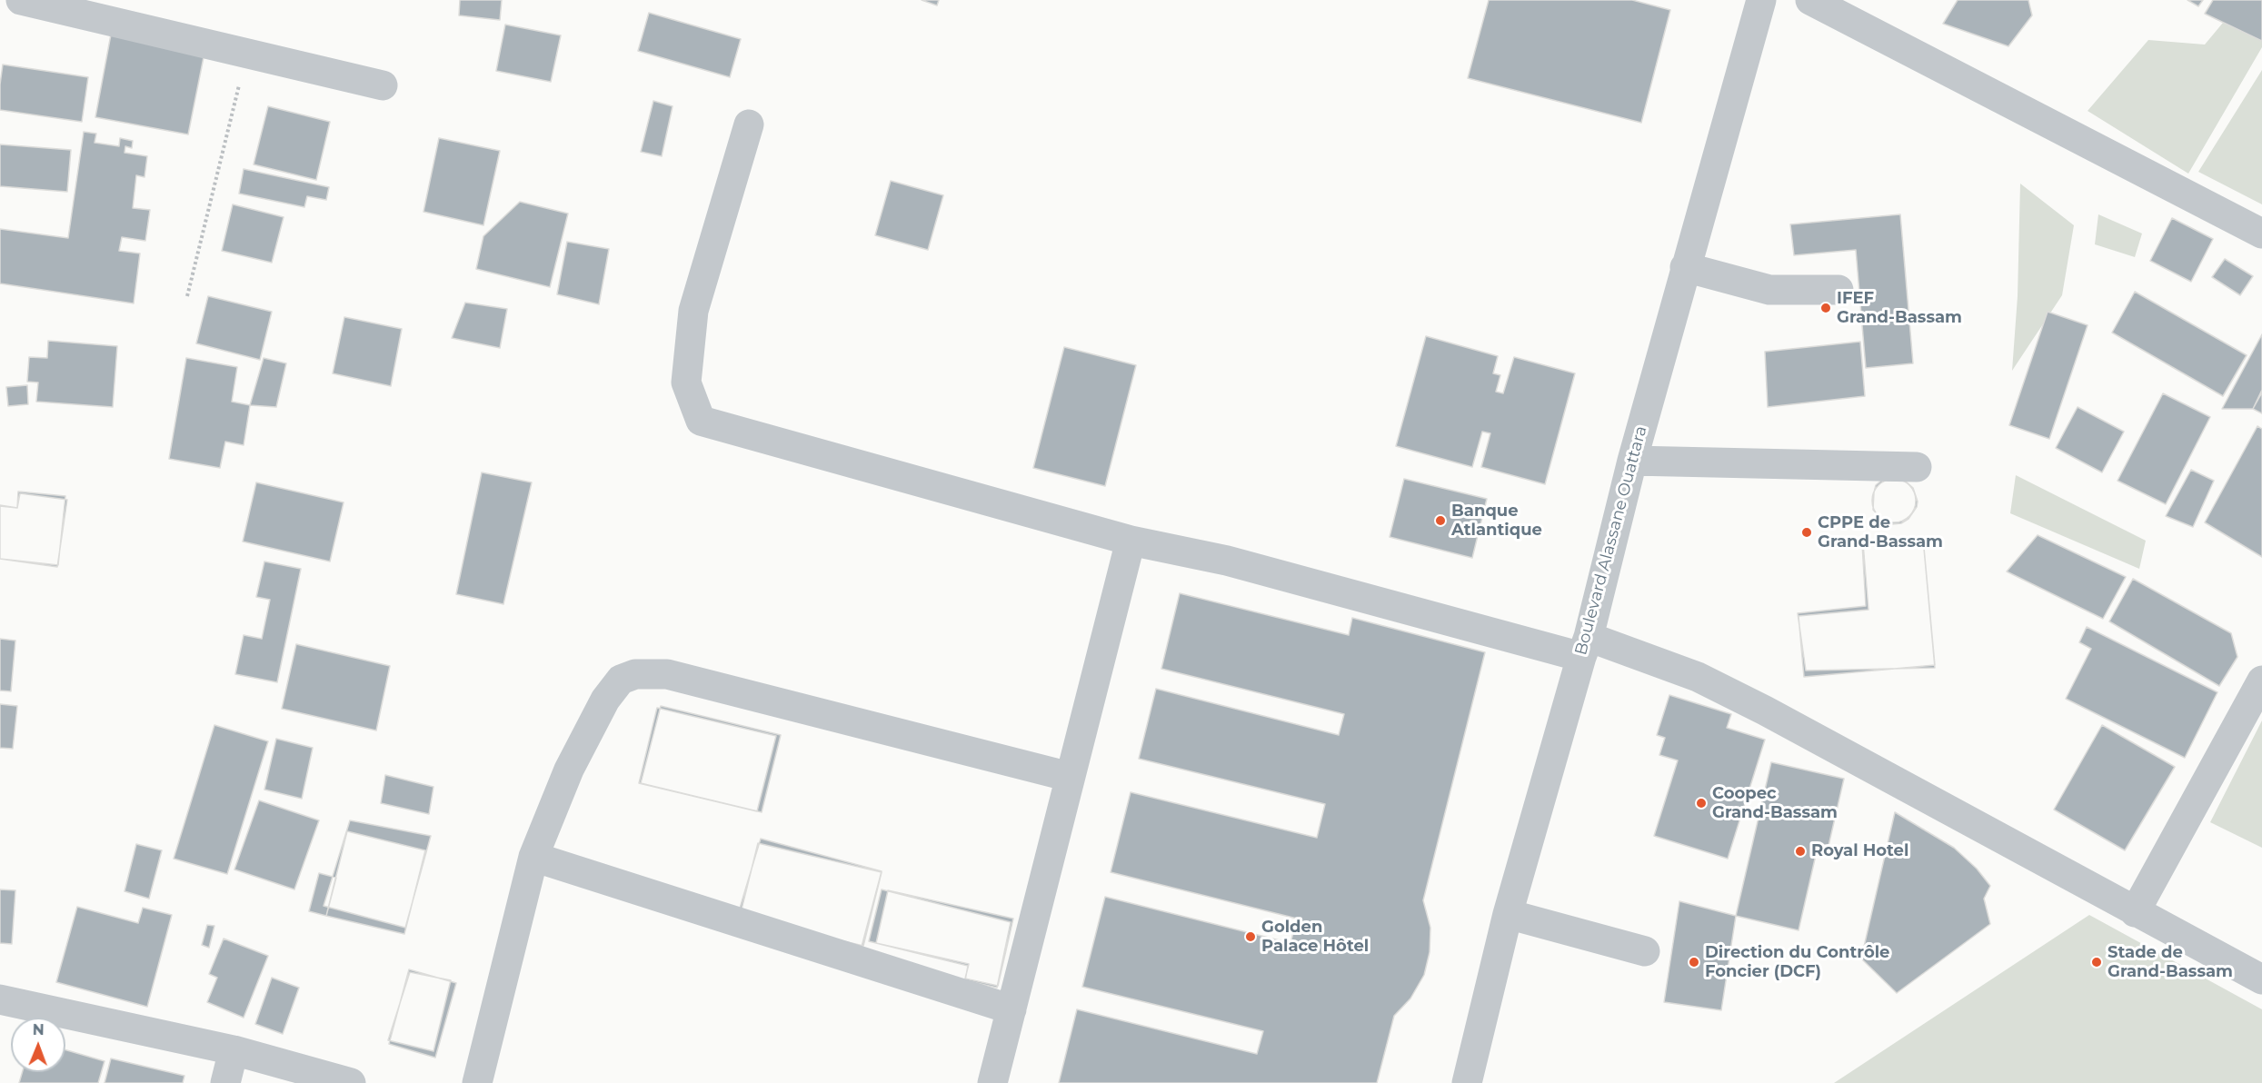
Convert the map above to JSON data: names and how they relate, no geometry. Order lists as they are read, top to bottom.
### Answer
{
  "streets": {
    "street": ["Boulevard Alassane Ouattara"]
  },
  "places": [
    "IFEF Grand-Bassam",
    "Banque Atlantique",
    "CPPE de Grand-Bassam",
    "Coopec Grand-Bassam",
    "Royal Hotel",
    "Golden Palace Hôtel",
    "Direction du Contrôle Foncier (DCF)",
    "Stade de Grand-Bassam"
  ],
  "north": "top"
}
